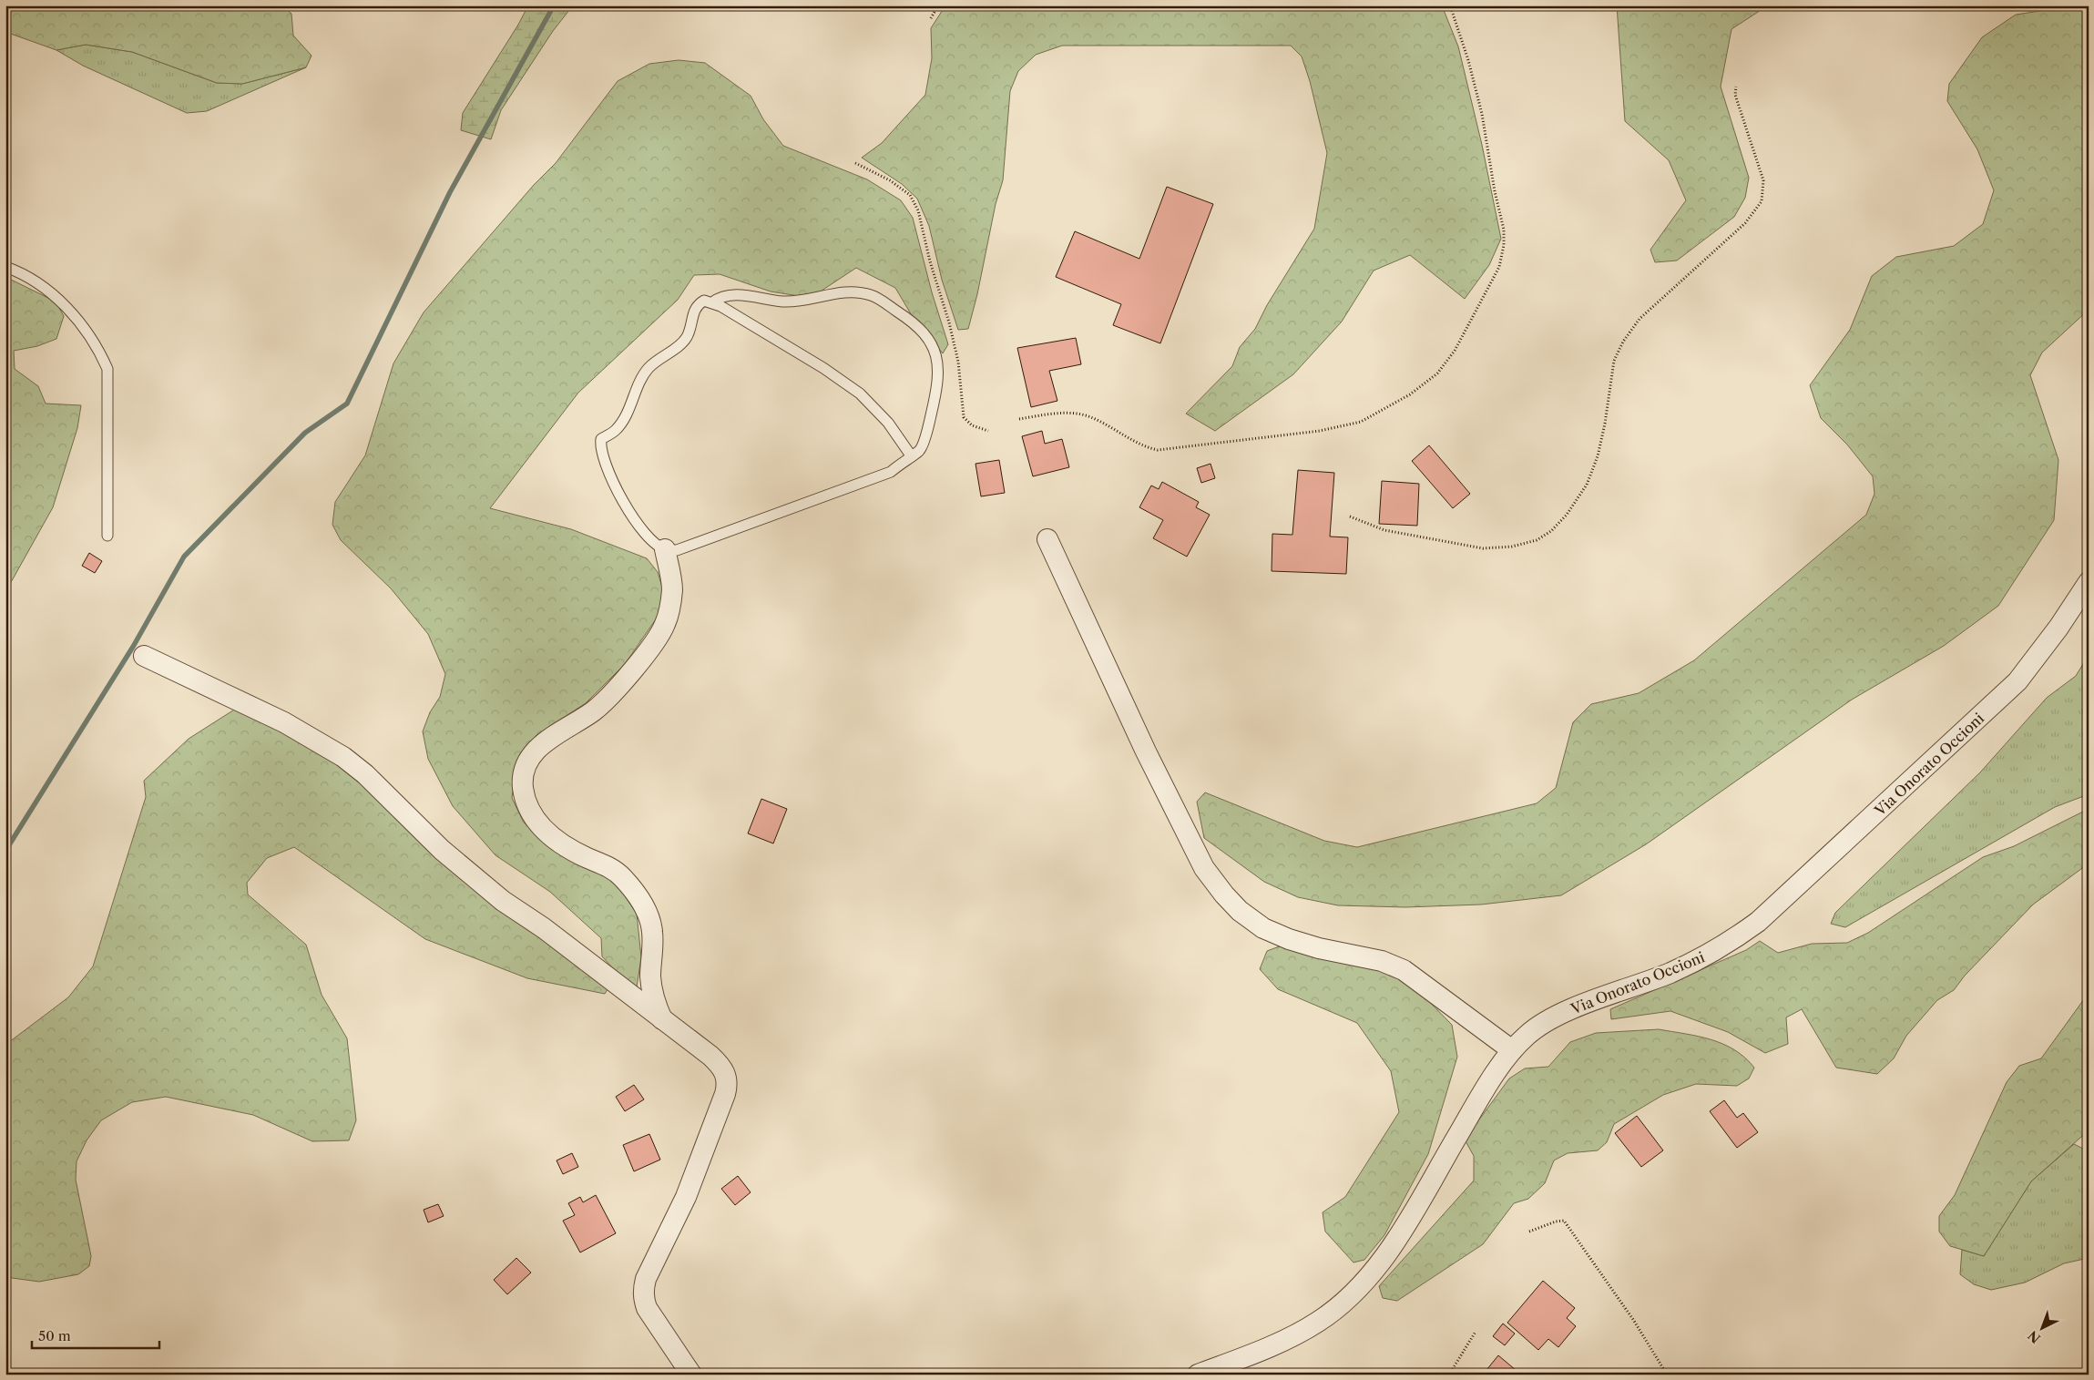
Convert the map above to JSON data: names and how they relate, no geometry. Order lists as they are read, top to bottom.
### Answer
{
  "streets": {
    "street": ["Via Onorato Occioni"]
  },
  "scale_bar": "50 m",
  "north": "bottom left"
}
